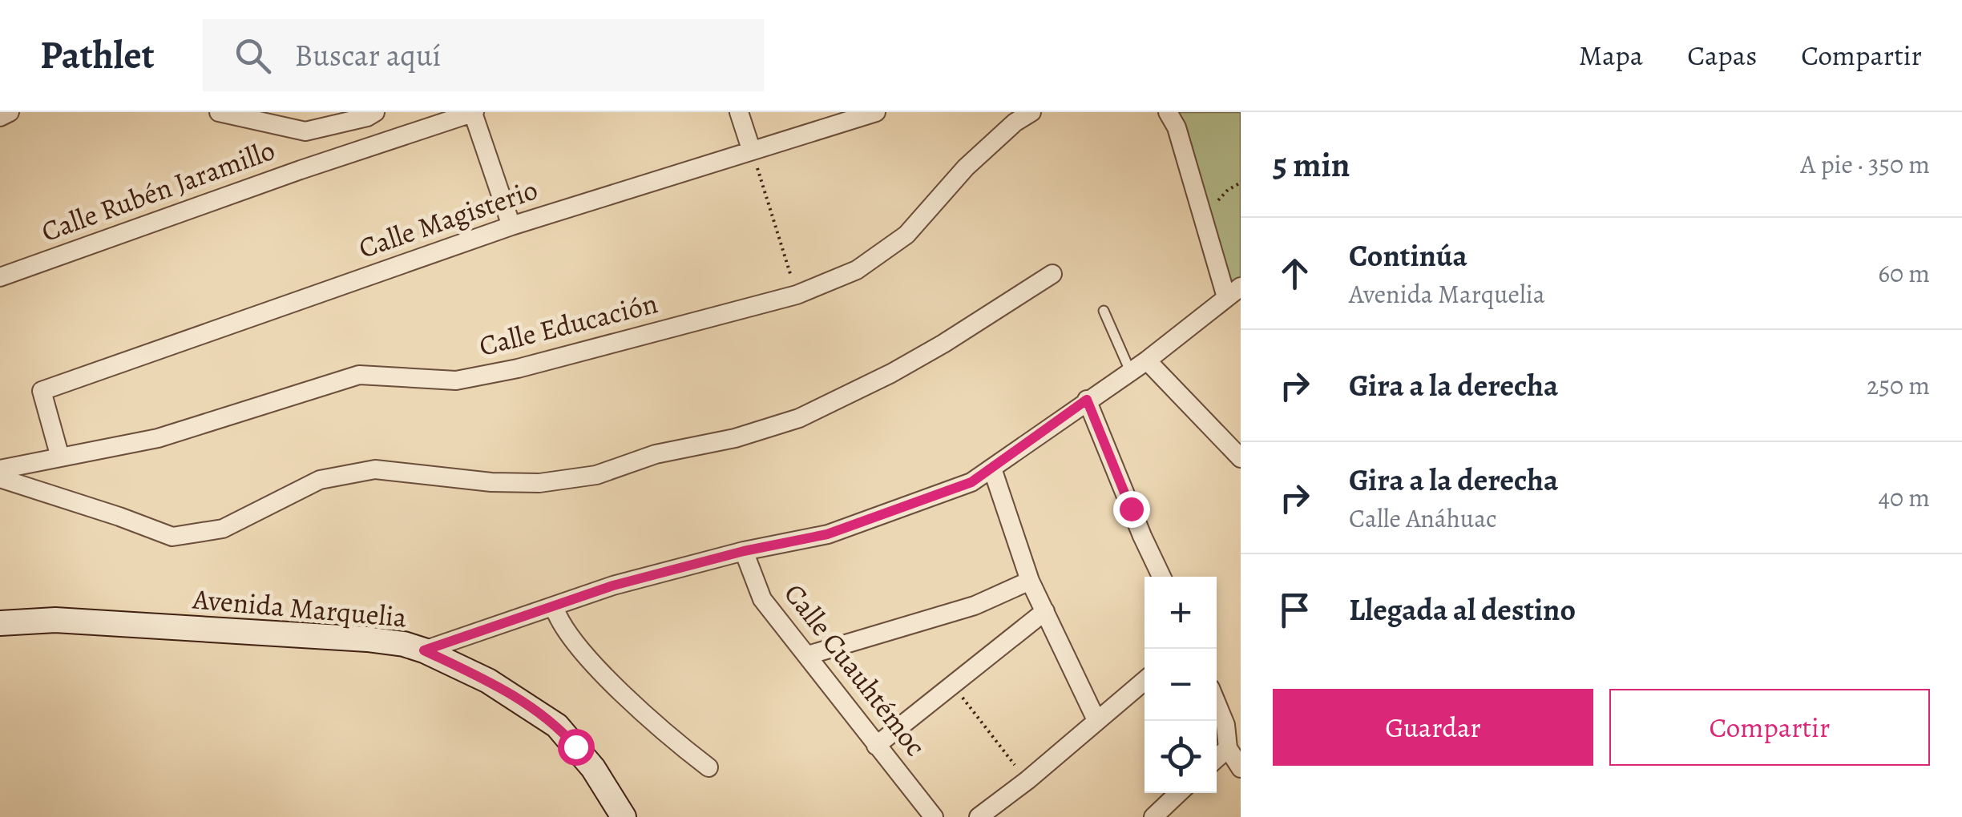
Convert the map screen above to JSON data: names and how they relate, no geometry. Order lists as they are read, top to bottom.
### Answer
{
  "streets": {
    "main road": ["Avenida Marquelia"],
    "street": [
      "Calle Rubén Jaramillo",
      "Calle Magisterio",
      "Calle Educación",
      "Calle Cuauhtémoc"
    ]
  },
  "crossings": [
    ["Calle Magisterio", "Calle Educación"]
  ],
  "page": {
    "header": "Pathlet",
    "search": "Buscar aquí",
    "nav": ["Mapa", "Capas", "Compartir"],
    "heading": ["5 min", "A pie · 350 m"],
    "list": [
      ["Continúa", "Avenida Marquelia", "60 m"],
      ["Gira a la derecha", "250 m"],
      ["Gira a la derecha", "Calle Anáhuac", "40 m"],
      "Llegada al destino"
    ],
    "map_buttons": ["+", "−"],
    "buttons": ["Guardar", "Compartir"]
  }
}
